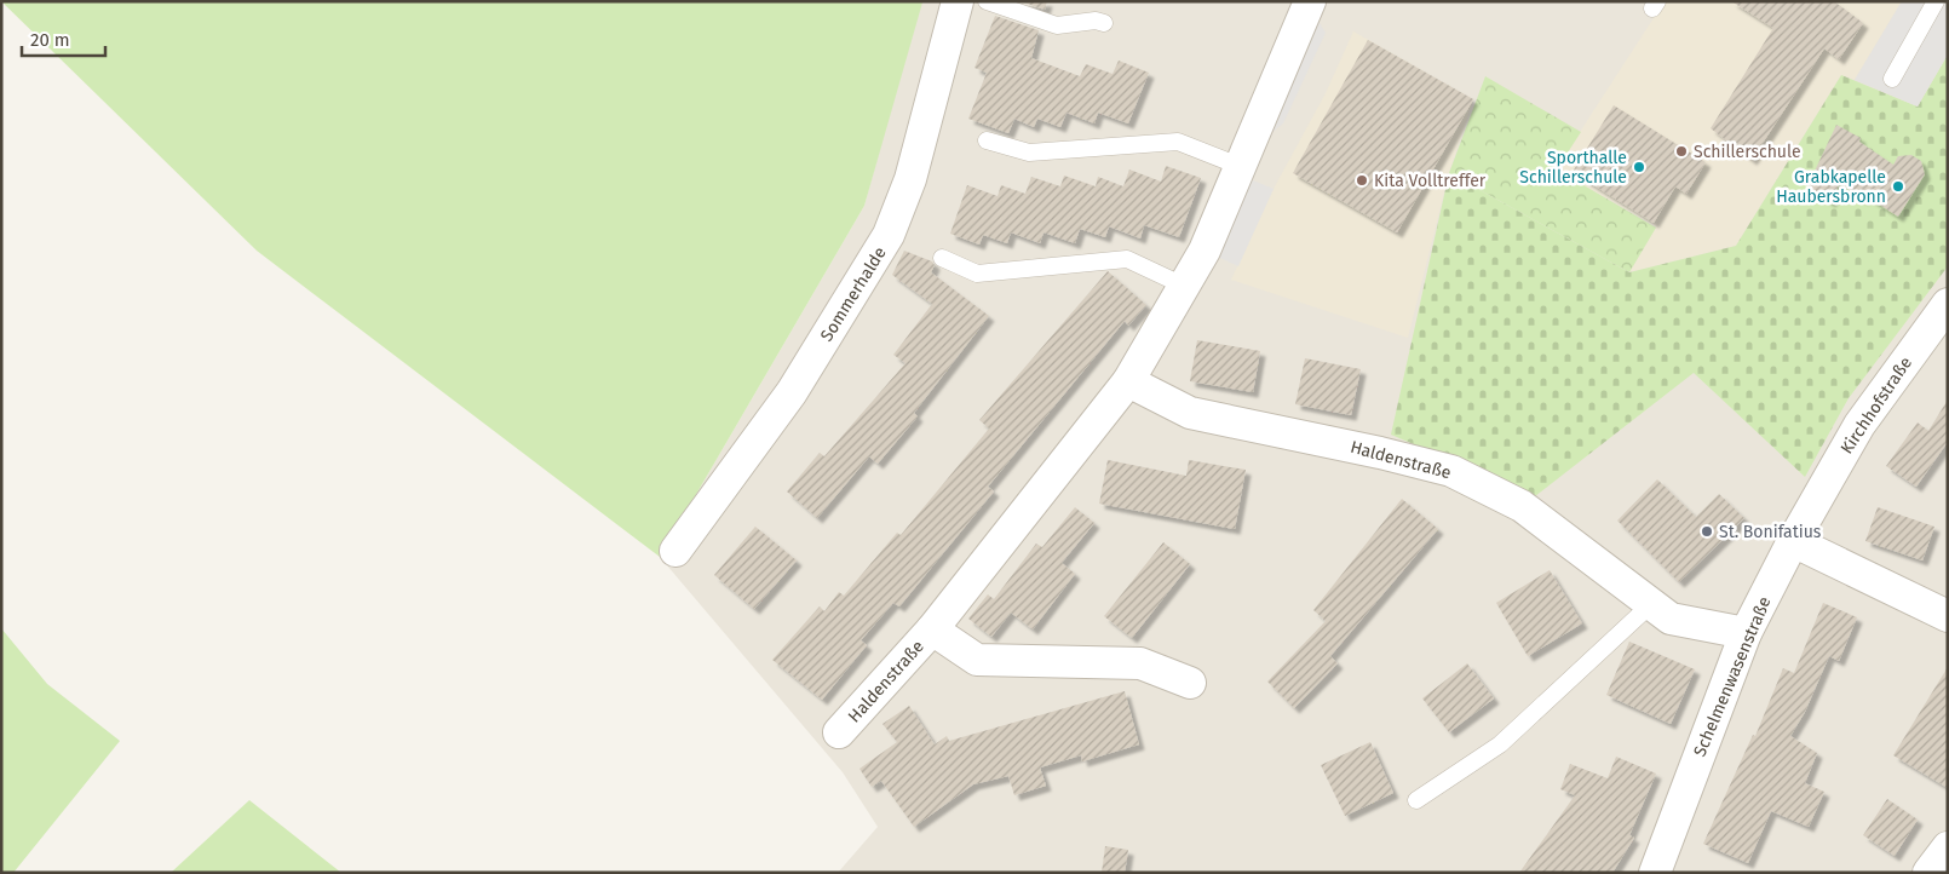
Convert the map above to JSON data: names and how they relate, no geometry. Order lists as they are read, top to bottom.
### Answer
{
  "streets": {
    "street": [
      "Sommerhalde",
      "Kirchhofstraße",
      "Haldenstraße",
      "Schelmenwasenstraße"
    ]
  },
  "crossings": [
    ["Kirchhofstraße", "Schelmenwasenstraße"],
    ["Haldenstraße", "Schelmenwasenstraße"]
  ],
  "places": [
    "Schillerschule",
    "Sporthalle Schillerschule",
    "Kita Volltreffer",
    "Grabkapelle Haubersbronn",
    "St. Bonifatius"
  ],
  "scale_bar": "20 m"
}
